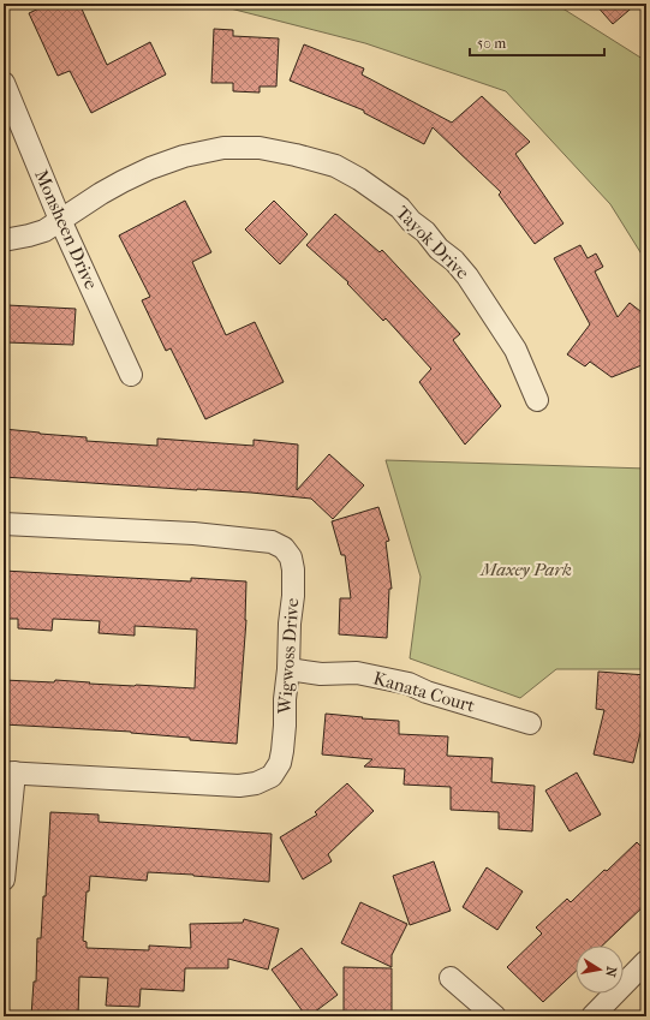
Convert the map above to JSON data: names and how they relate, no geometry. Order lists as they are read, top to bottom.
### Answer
{
  "streets": {
    "street": [
      "Monsheen Drive",
      "Tayok Drive",
      "Wigwoss Drive",
      "Kanata Court"
    ]
  },
  "crossings": [
    ["Monsheen Drive", "Tayok Drive"],
    ["Wigwoss Drive", "Kanata Court"]
  ],
  "parks": ["Maxey Park"],
  "scale_bar": "50 m",
  "north": "right"
}
